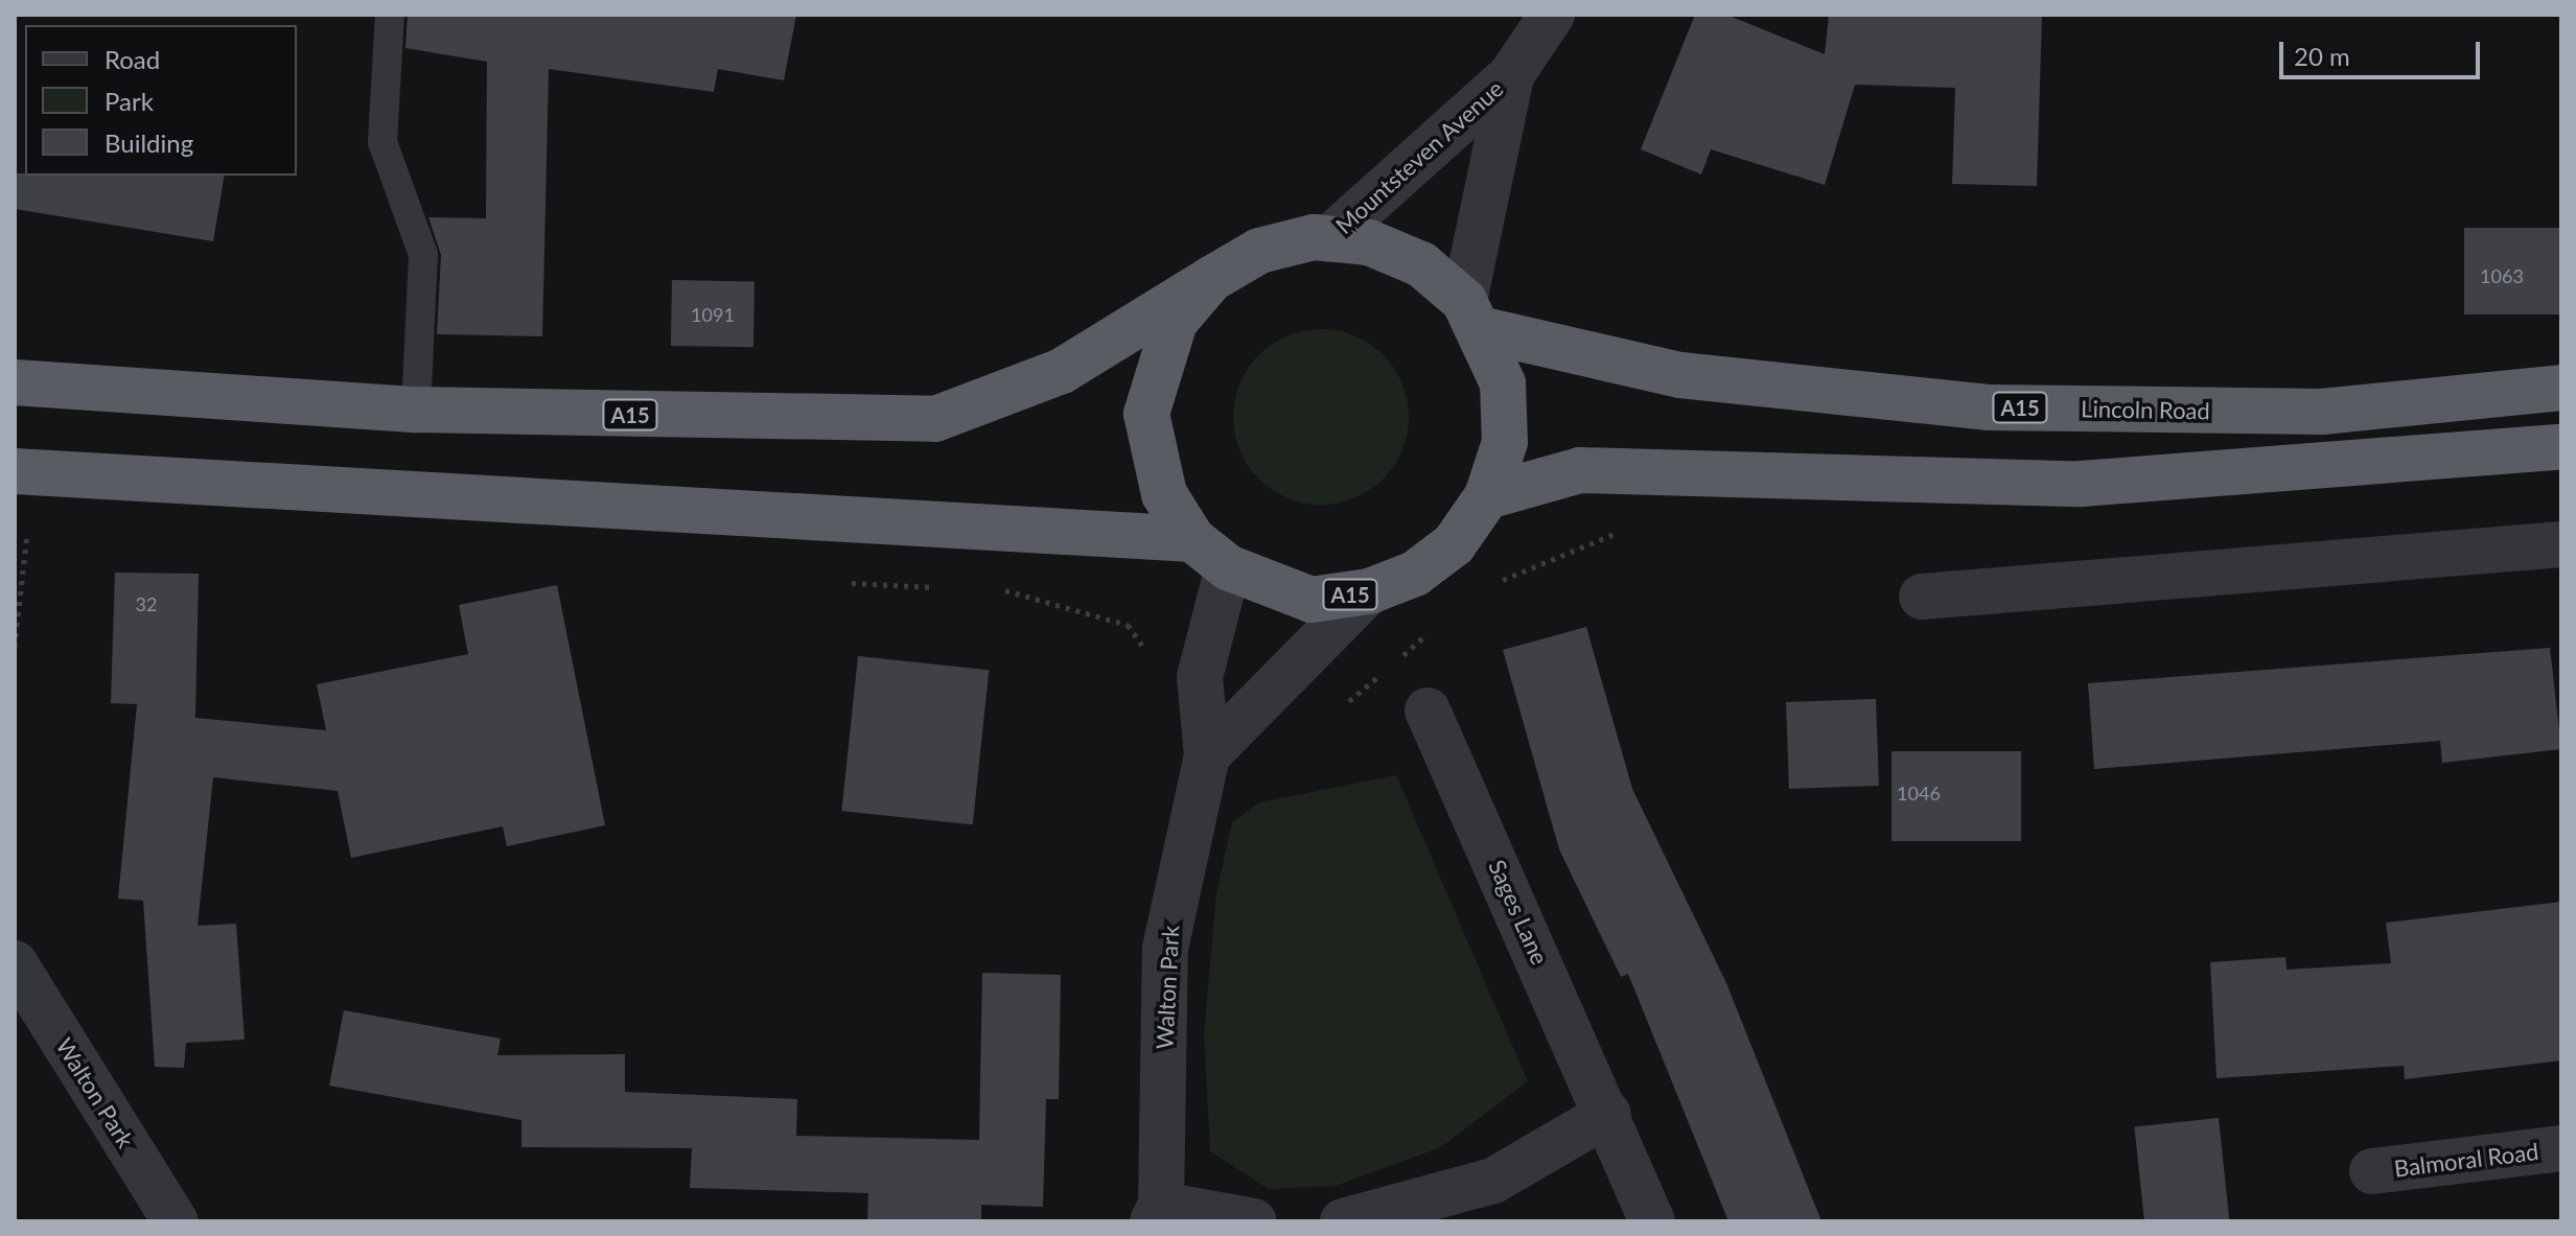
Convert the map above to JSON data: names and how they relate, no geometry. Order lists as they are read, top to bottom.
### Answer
{
  "streets": {
    "highway": ["A15", "Lincoln Road"],
    "street": [
      "Mountsteven Avenue",
      "Sages Lane",
      "Walton Park",
      "Balmoral Road"
    ]
  },
  "crossings": [
    ["Mountsteven Avenue", "A15"],
    ["Mountsteven Avenue", "Lincoln Road"],
    ["A15", "Lincoln Road"],
    ["A15", "Walton Park"]
  ],
  "house_numbers": [
    "1063",
    "1091",
    "32",
    "1046"
  ],
  "legend": ["Road", "Park", "Building"],
  "scale_bar": "20 m"
}
